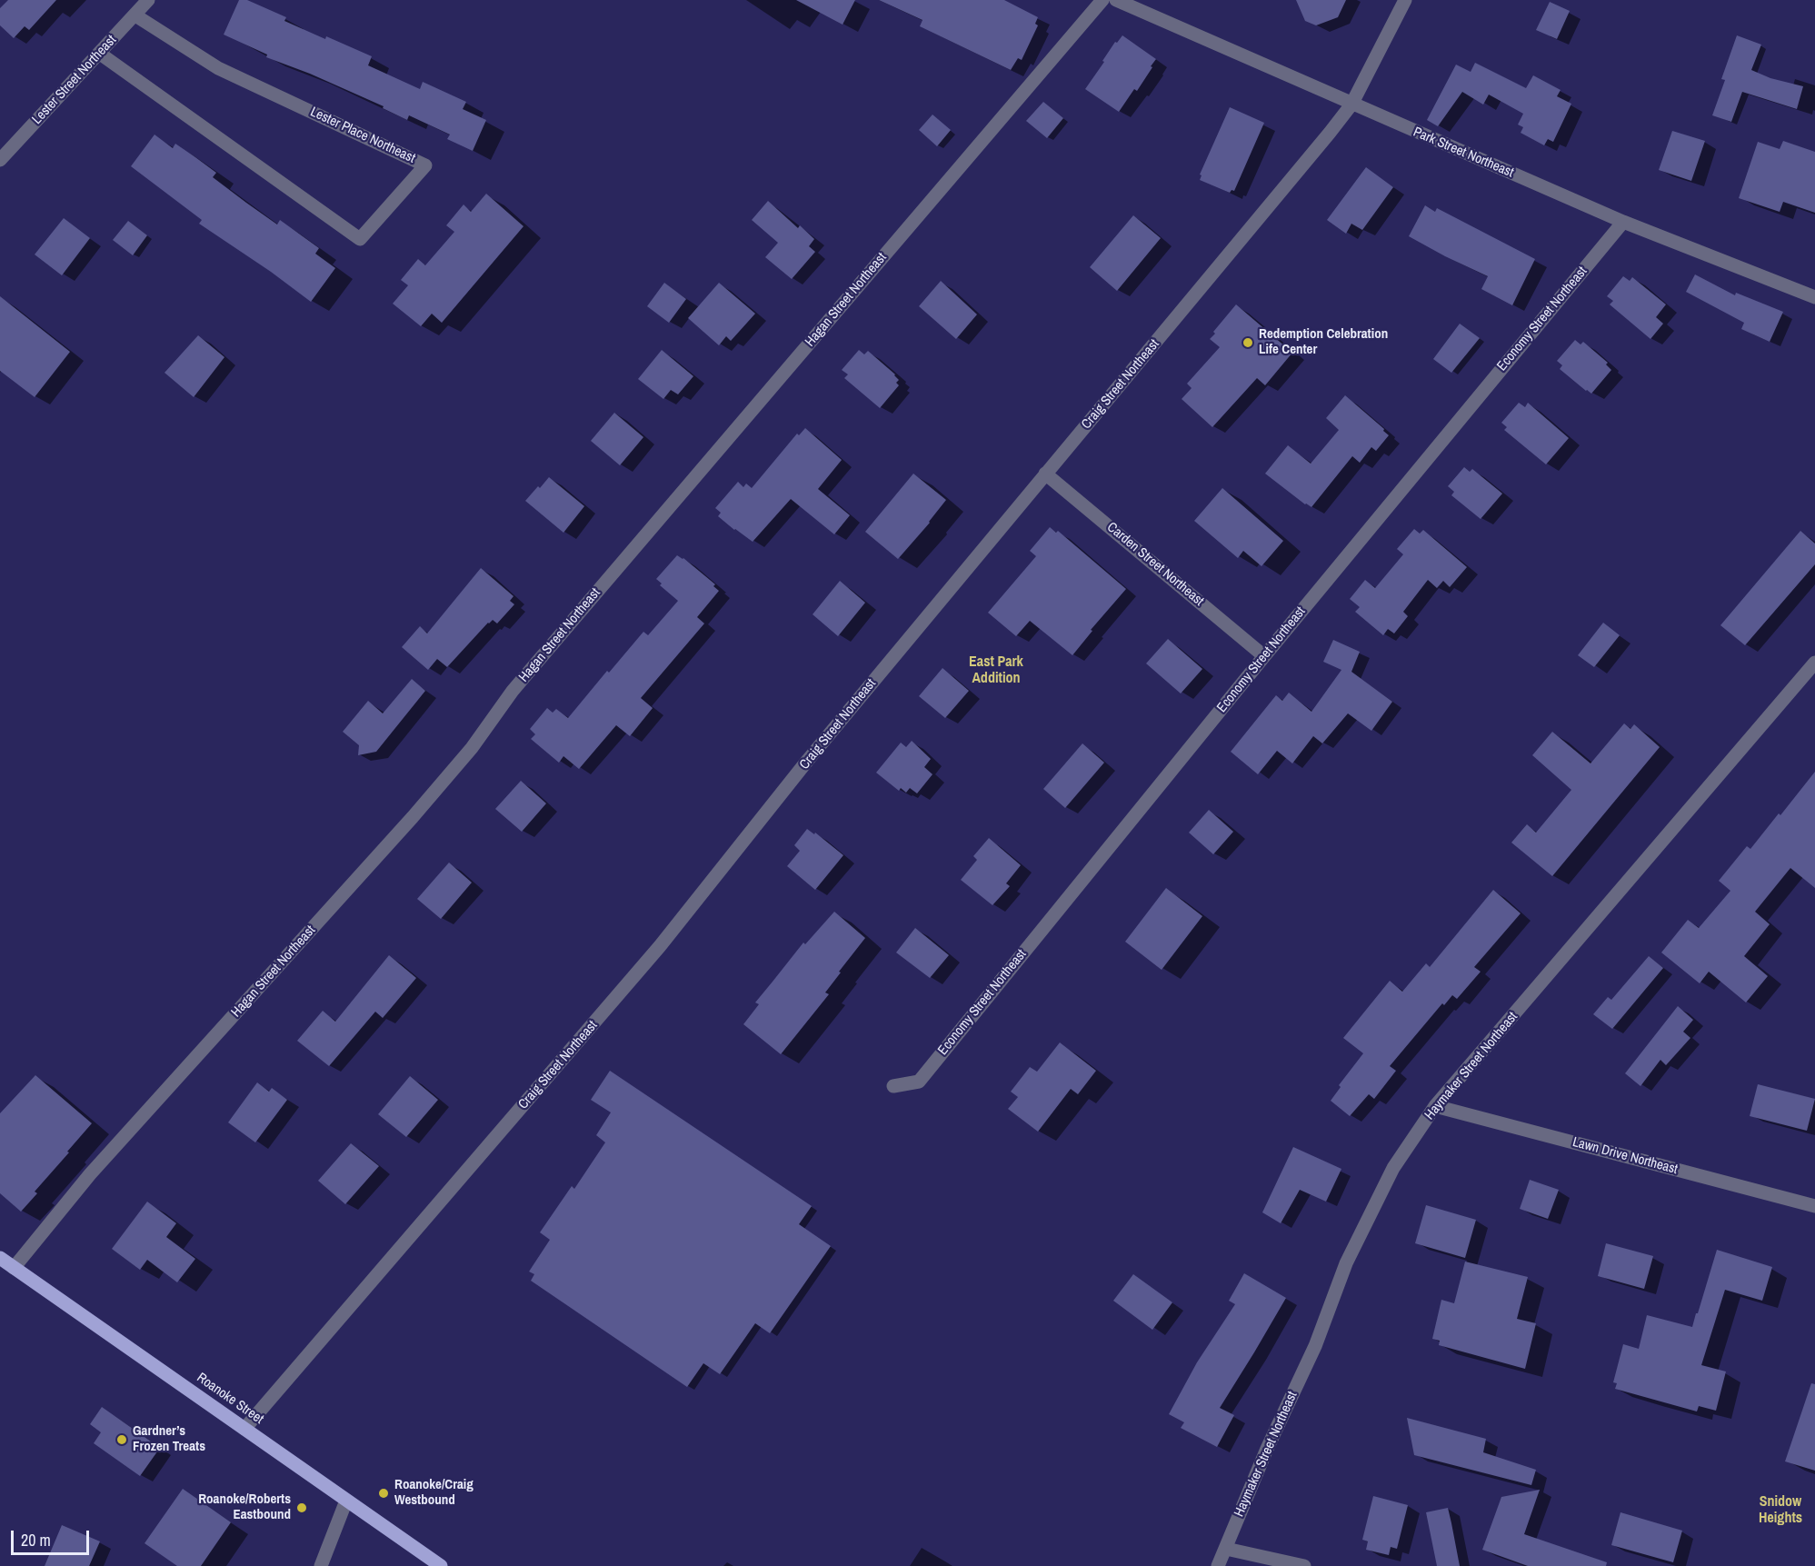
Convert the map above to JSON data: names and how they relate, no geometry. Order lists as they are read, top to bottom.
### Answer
{
  "streets": {
    "main road": ["Roanoke Street"],
    "street": [
      "Lester Street Northeast",
      "Lester Place Northeast",
      "Park Street Northeast",
      "Hagan Street Northeast",
      "Economy Street Northeast",
      "Craig Street Northeast",
      "Carden Street Northeast",
      "Haymaker Street Northeast",
      "Lawn Drive Northeast"
    ]
  },
  "crossings": [
    ["Lester Street Northeast", "Lester Place Northeast"],
    ["Park Street Northeast", "Economy Street Northeast"],
    ["Park Street Northeast", "Craig Street Northeast"],
    ["Hagan Street Northeast", "Roanoke Street"],
    ["Economy Street Northeast", "Carden Street Northeast"],
    ["Craig Street Northeast", "Carden Street Northeast"],
    ["Craig Street Northeast", "Roanoke Street"],
    ["Haymaker Street Northeast", "Lawn Drive Northeast"]
  ],
  "districts": ["East Park Addition", "Snidow Heights"],
  "places": [
    "Redemption Celebration Life Center",
    "Gardner’s Frozen Treats",
    "Roanoke/Craig Westbound",
    "Roanoke/Roberts Eastbound"
  ],
  "scale_bar": "20 m"
}
